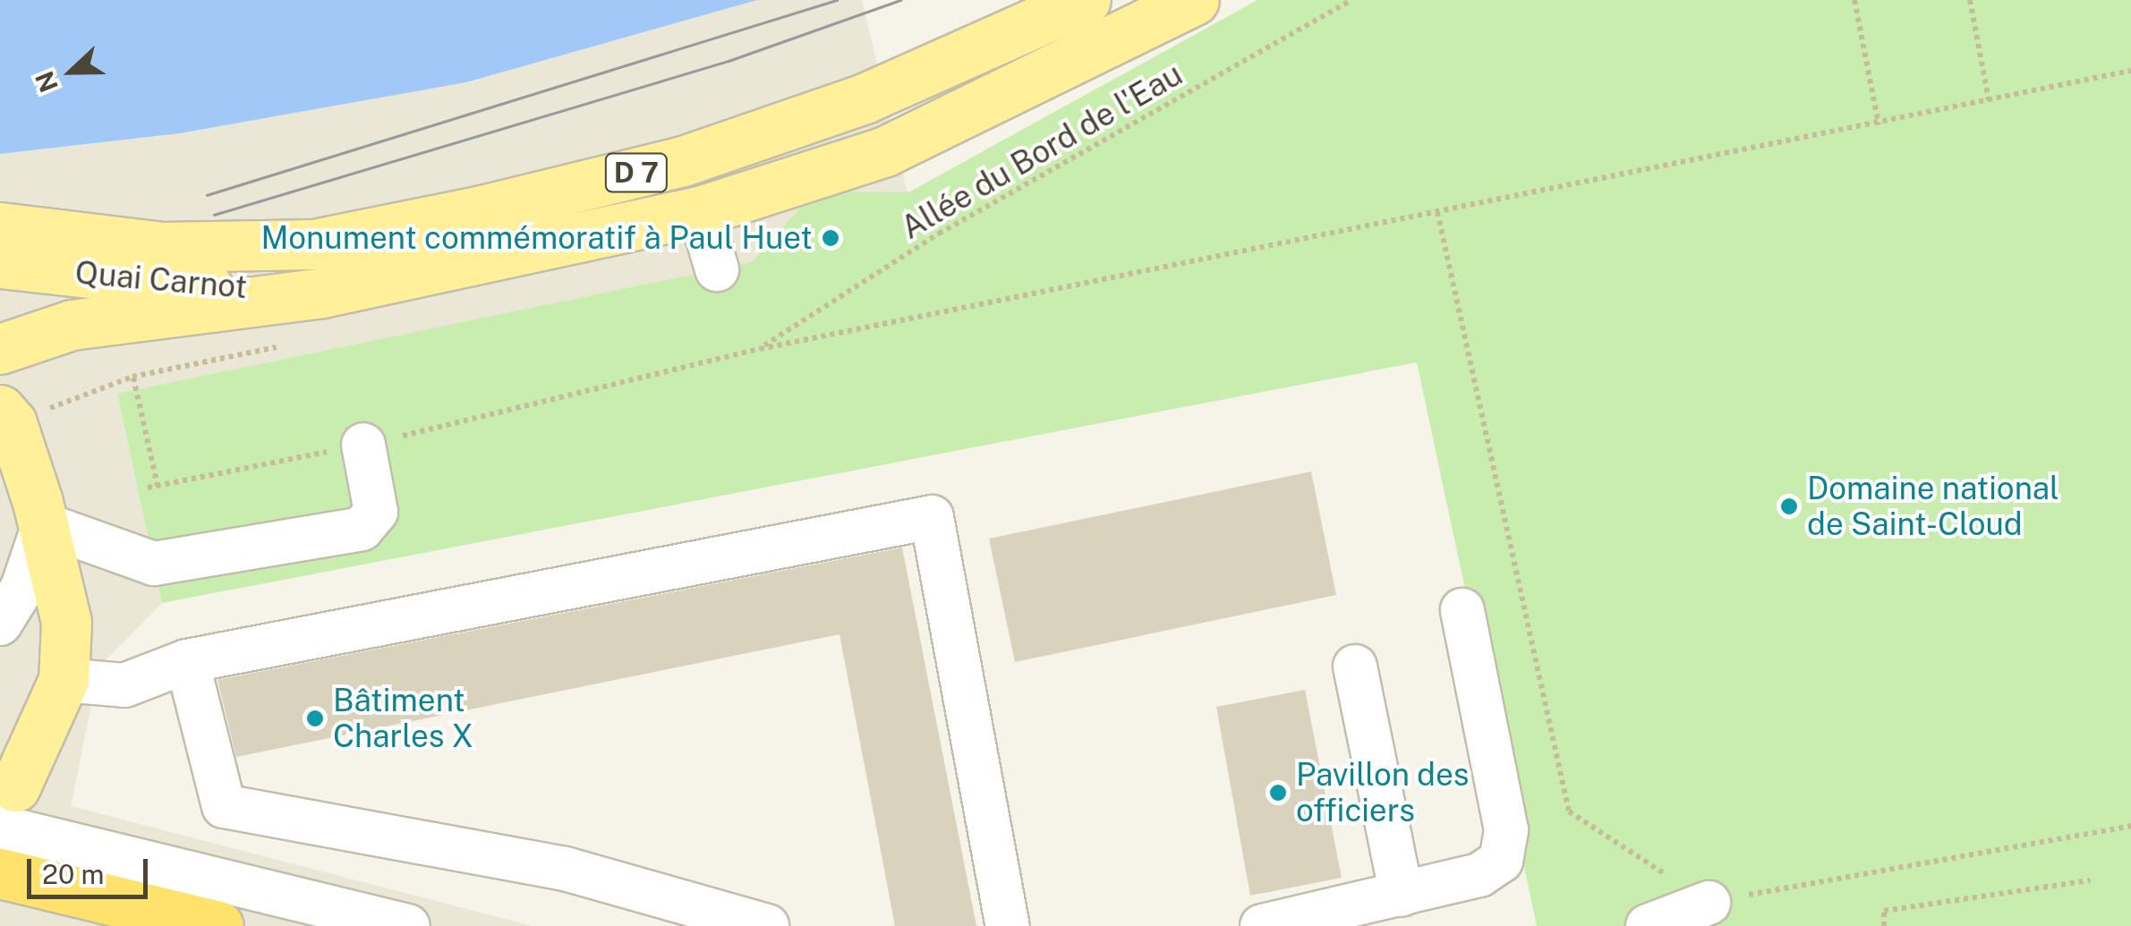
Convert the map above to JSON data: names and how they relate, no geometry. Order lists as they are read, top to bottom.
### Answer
{
  "streets": {
    "main road": ["D 7", "Quai Carnot"],
    "path": ["Allée du Bord de l'Eau"]
  },
  "crossings": [
    ["D 7", "Quai Carnot"]
  ],
  "places": [
    "Monument commémoratif à Paul Huet",
    "Domaine national de Saint-Cloud",
    "Bâtiment Charles X",
    "Pavillon des officiers"
  ],
  "scale_bar": "20 m",
  "north": "left"
}
